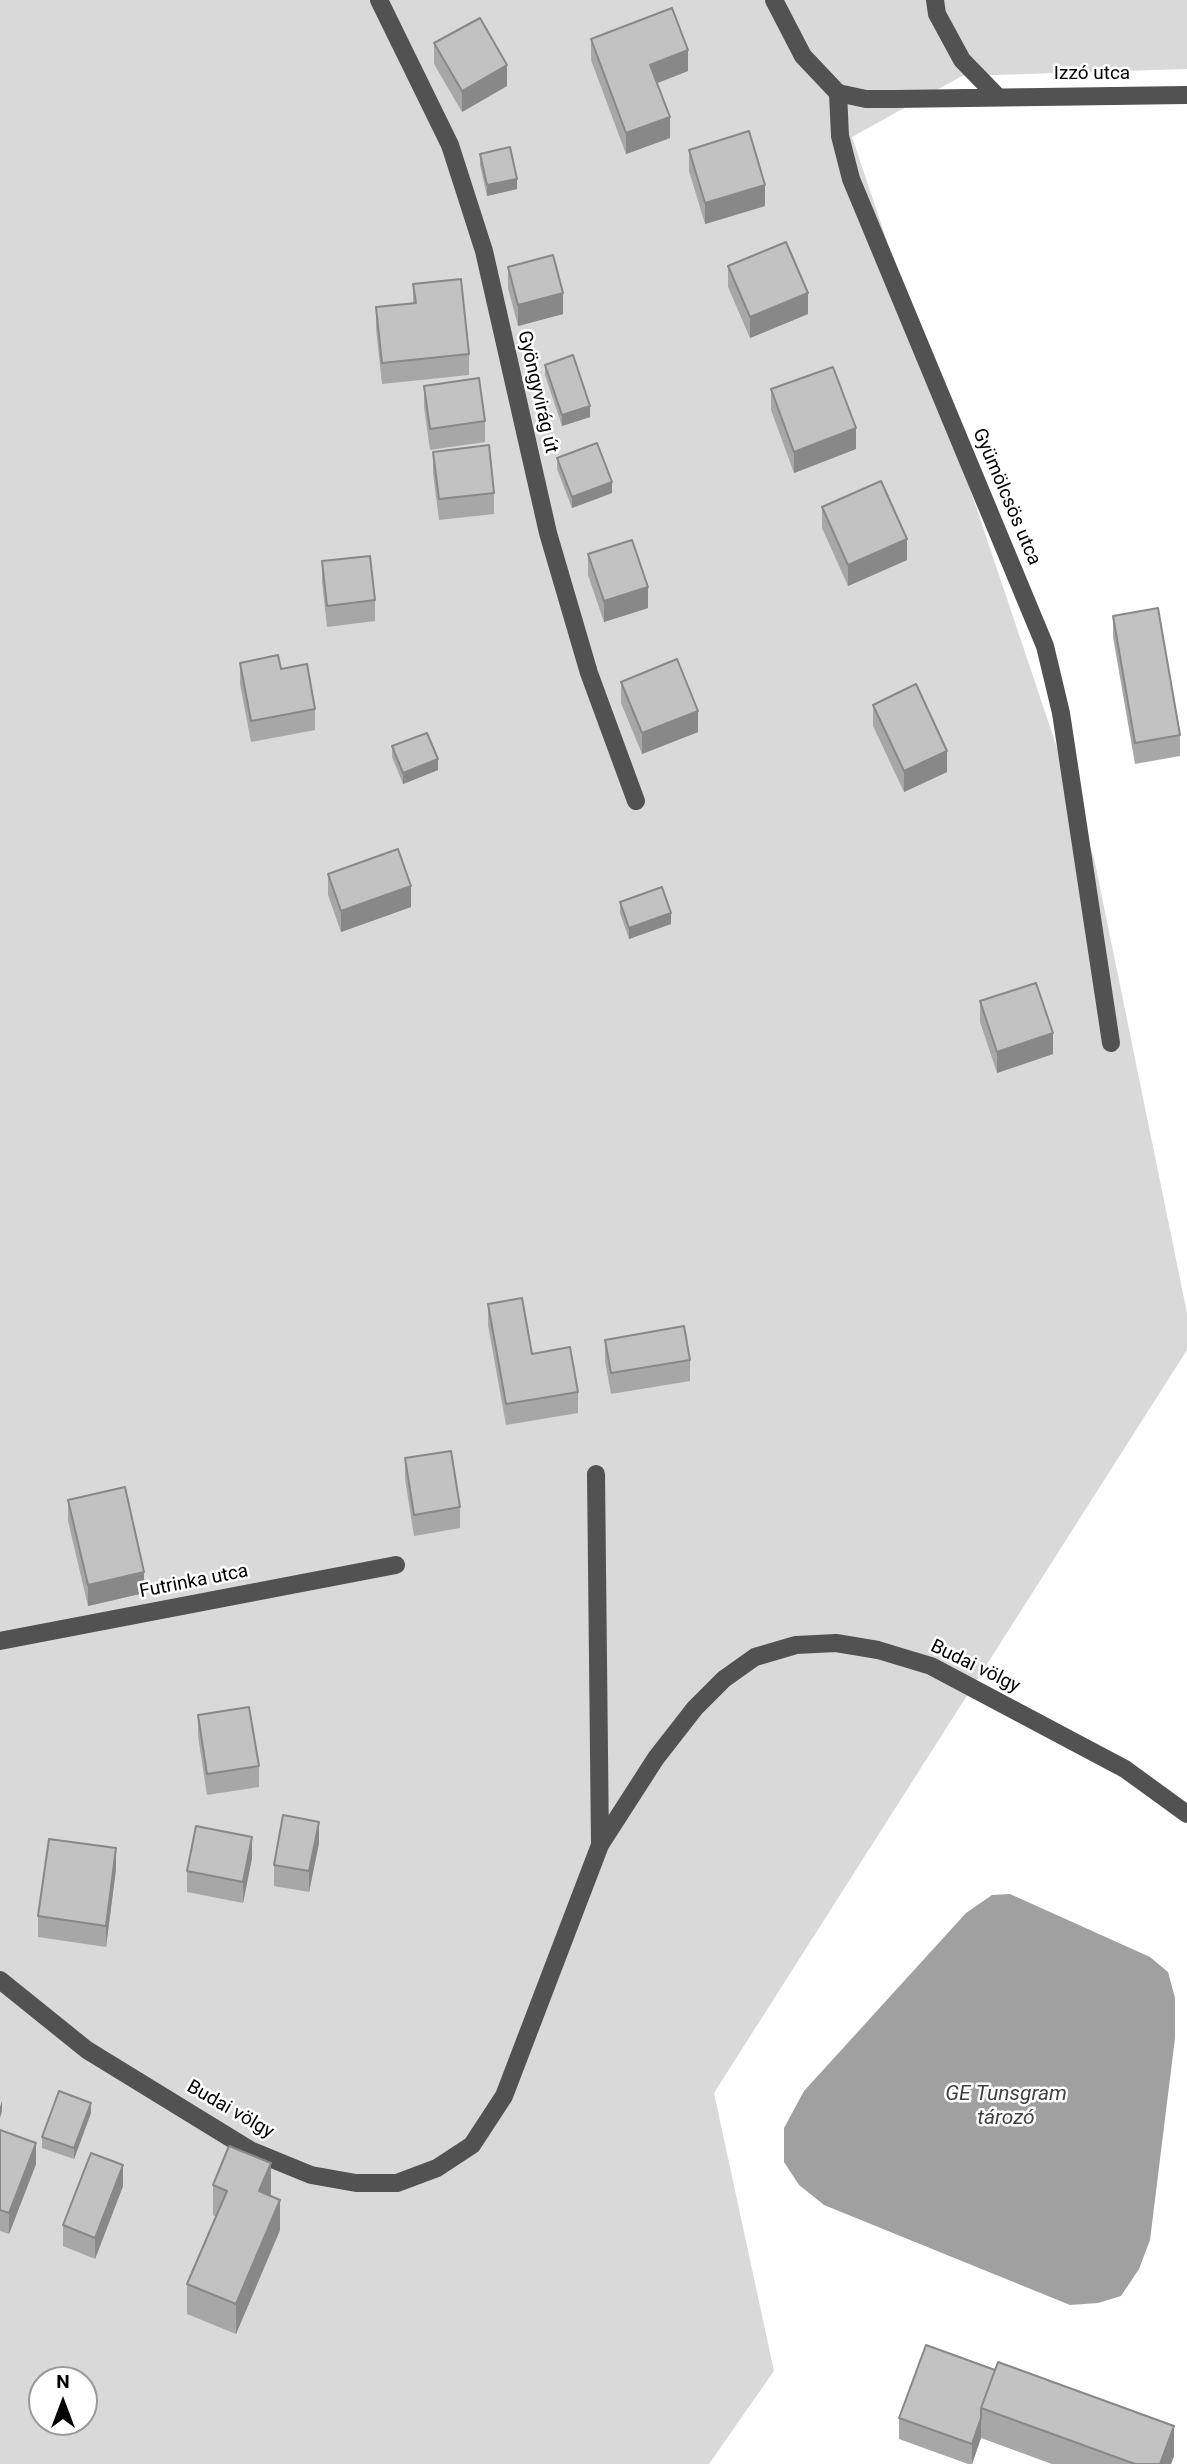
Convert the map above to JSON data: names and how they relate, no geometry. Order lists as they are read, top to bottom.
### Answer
{
  "streets": {
    "street": [
      "Izzó utca",
      "Gyöngyvirág út",
      "Gyümölcsös utca",
      "Futrinka utca",
      "Budai völgy"
    ]
  },
  "crossings": [
    ["Izzó utca", "Gyümölcsös utca"]
  ],
  "water": ["GE Tunsgram tározó"],
  "north": "top"
}
